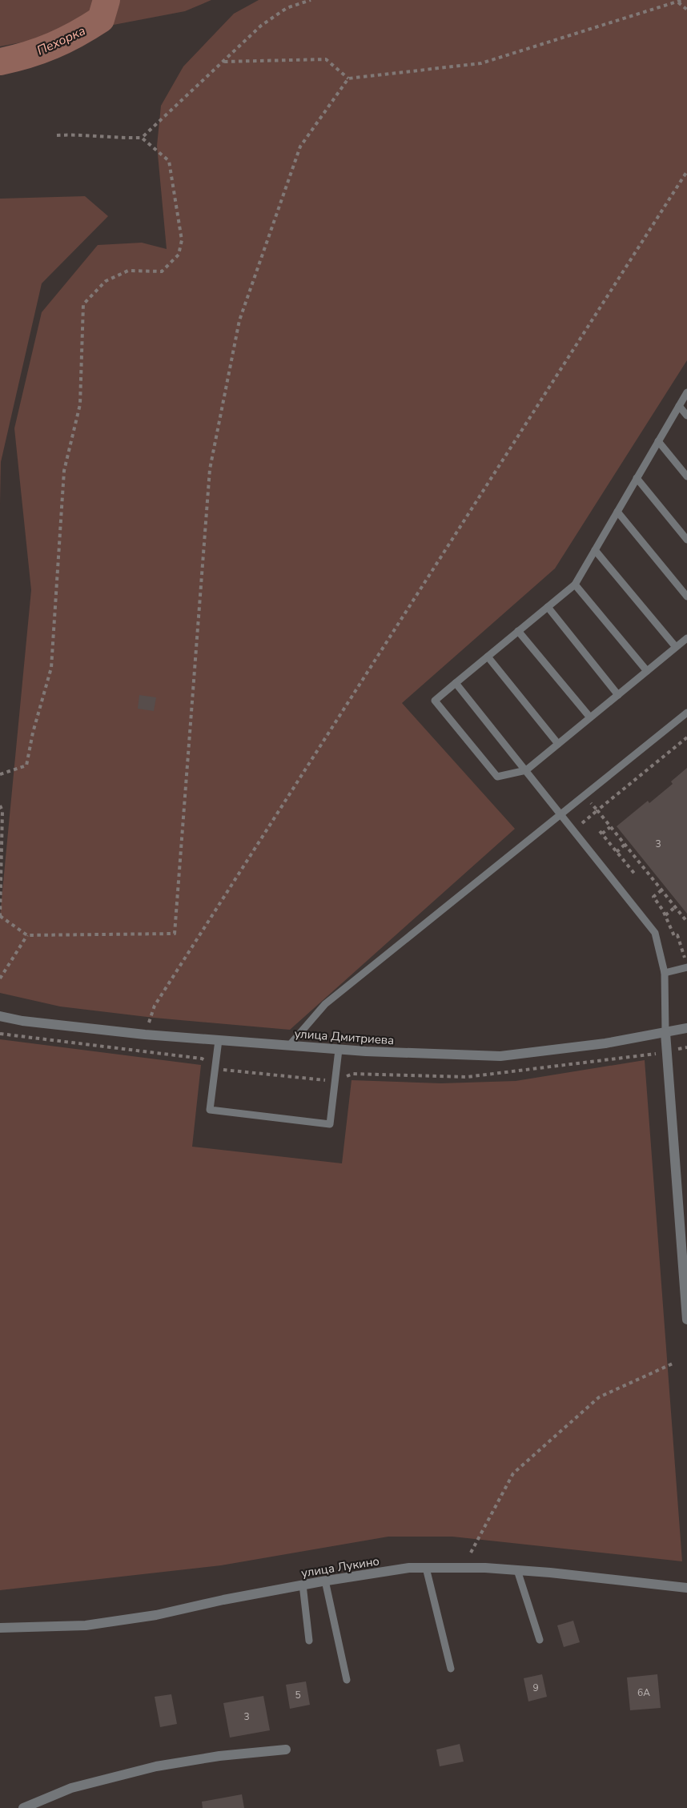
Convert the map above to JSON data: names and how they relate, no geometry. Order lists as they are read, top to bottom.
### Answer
{
  "streets": {
    "street": ["улица Дмитриева", "улица Лукино"]
  },
  "water": ["Пехорка"],
  "house_numbers": [
    "3",
    "9",
    "6А",
    "5",
    "3"
  ]
}
